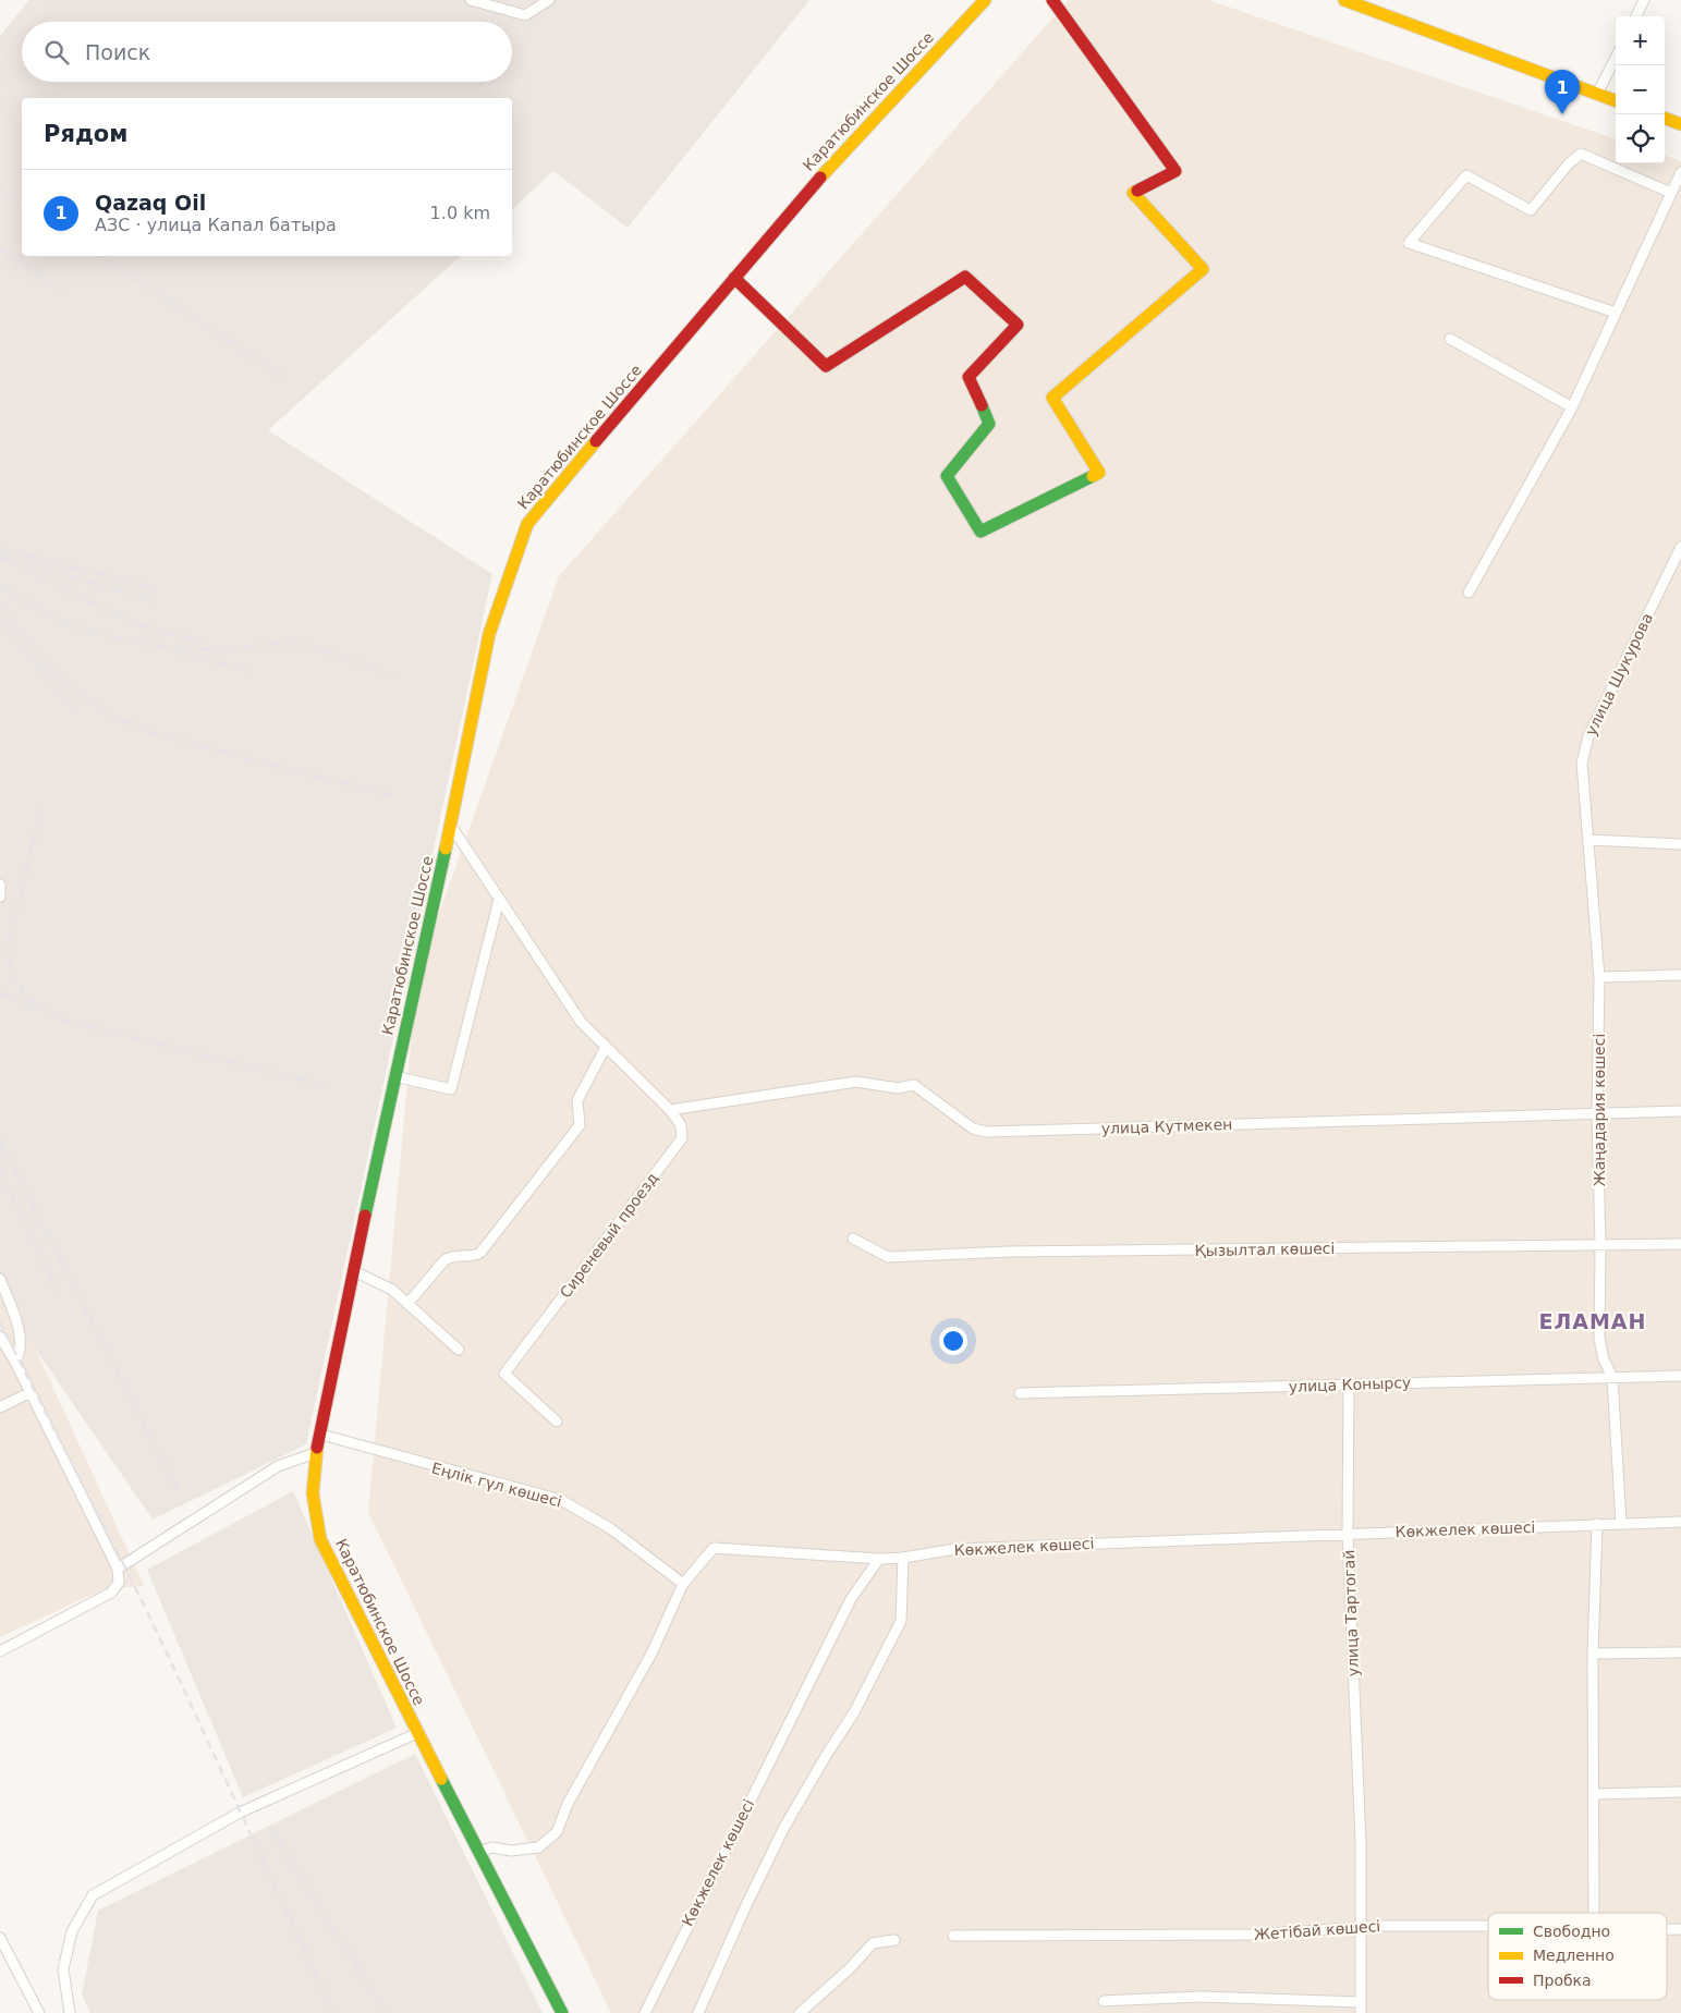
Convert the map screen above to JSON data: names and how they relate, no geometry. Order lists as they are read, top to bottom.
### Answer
{
  "streets": {
    "street": [
      "Каратюбинское Шоссе",
      "улица Шукурова",
      "Жаңадария көшесі",
      "улица Кутмекен",
      "Сиреневый проезд",
      "Қызылтал көшесі",
      "улица Конырсу",
      "Еңлік гүл көшесі",
      "Көкжелек көшесі",
      "улица Тартогай",
      "Жетібай көшесі"
    ]
  },
  "crossings": [
    ["Каратюбинское Шоссе", "Сиреневый проезд"],
    ["Каратюбинское Шоссе", "Еңлік гүл көшесі"],
    ["улица Шукурова", "Жаңадария көшесі"],
    ["Жаңадария көшесі", "улица Кутмекен"],
    ["Жаңадария көшесі", "Қызылтал көшесі"],
    ["Жаңадария көшесі", "улица Конырсу"],
    ["Жаңадария көшесі", "Көкжелек көшесі"],
    ["улица Кутмекен", "Сиреневый проезд"],
    ["улица Конырсу", "улица Тартогай"],
    ["Көкжелек көшесі", "улица Тартогай"],
    ["улица Тартогай", "Жетібай көшесі"]
  ],
  "districts": ["ЕЛАМАН"],
  "legend": ["Свободно", "Медленно", "Пробка"],
  "page": {
    "map_buttons": ["+", "−"],
    "search": "Поиск",
    "pins": "1",
    "heading": "Рядом",
    "list": [
      {
        "mark": "1",
        "name": "Qazaq Oil",
        "note": "АЗС · улица Капал батыра",
        "value": "1.0 km"
      }
    ]
  }
}
